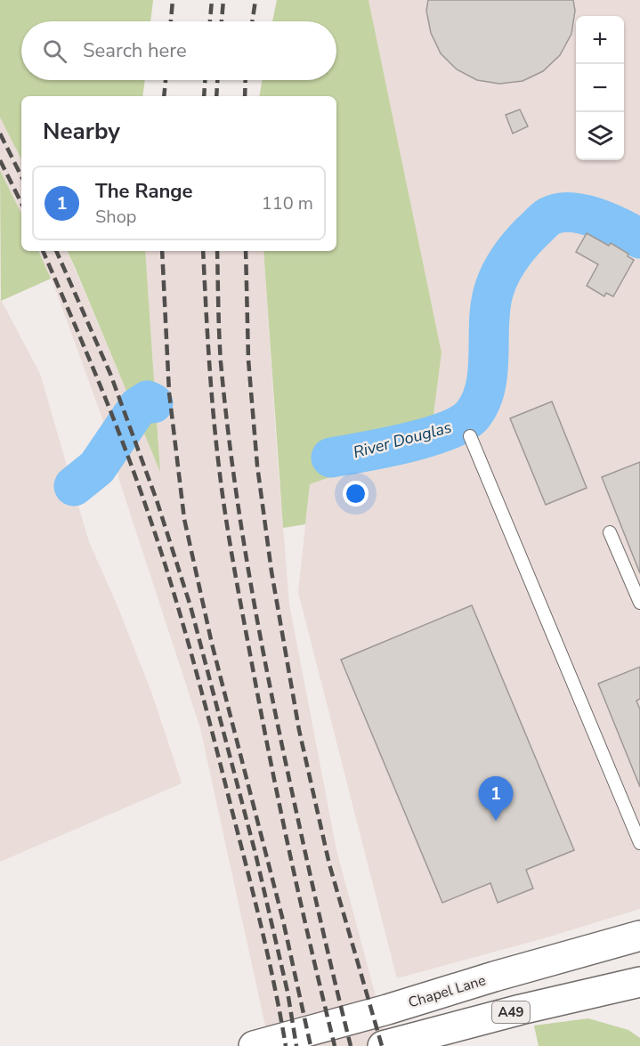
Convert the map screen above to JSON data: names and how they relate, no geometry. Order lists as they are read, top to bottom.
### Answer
{
  "streets": {
    "highway": ["Chapel Lane", "A49"]
  },
  "water": ["River Douglas"],
  "page": {
    "map_buttons": ["+", "−"],
    "search": "Search here",
    "heading": "Nearby",
    "list": [
      {
        "mark": "1",
        "name": "The Range",
        "note": "Shop",
        "value": "110 m"
      }
    ],
    "pins": "1"
  }
}
